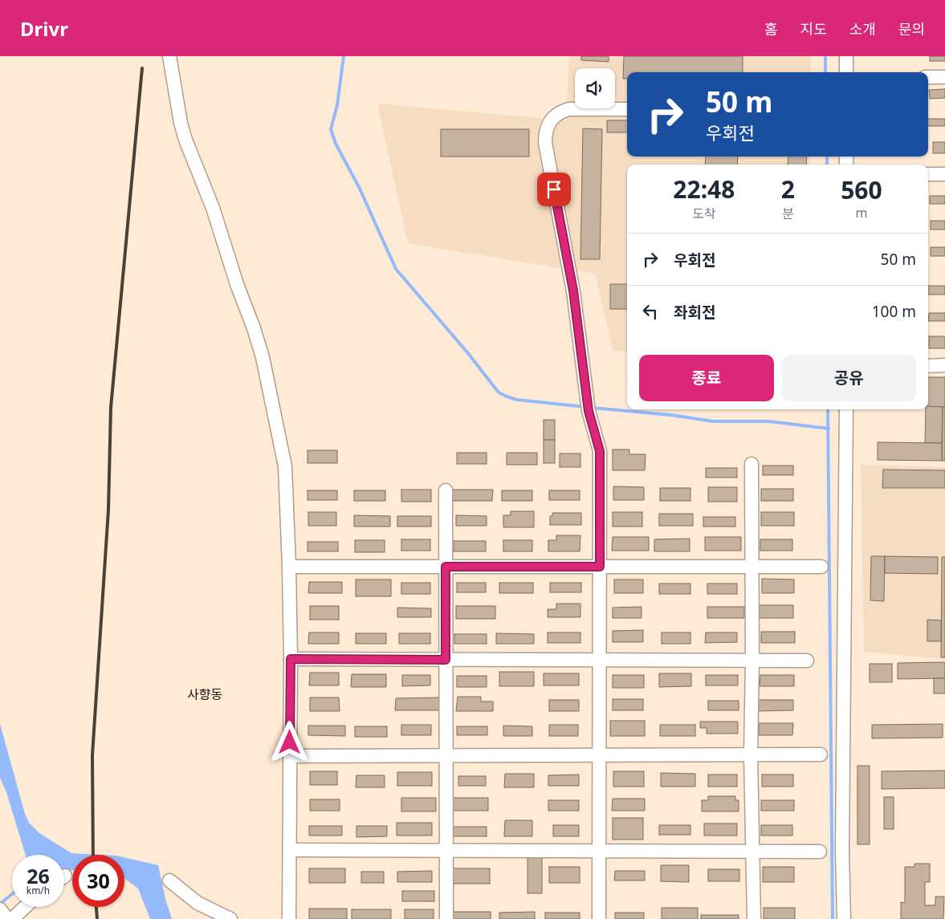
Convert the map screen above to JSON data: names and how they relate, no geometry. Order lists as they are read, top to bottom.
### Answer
{
  "districts": ["사향동"],
  "page": {
    "header": "Drivr",
    "nav": [
      "홈",
      "지도",
      "소개",
      "문의"
    ],
    "turn": ["50 m", "우회전"],
    "eta": [
      "22:48",
      "도착",
      "2",
      "분",
      "560",
      "m"
    ],
    "list": [
      {
        "name": "우회전",
        "value": "50 m"
      },
      {
        "name": "좌회전",
        "value": "100 m"
      }
    ],
    "buttons": ["종료", "공유"],
    "speed": "26 km/h",
    "limit": "30"
  }
}
